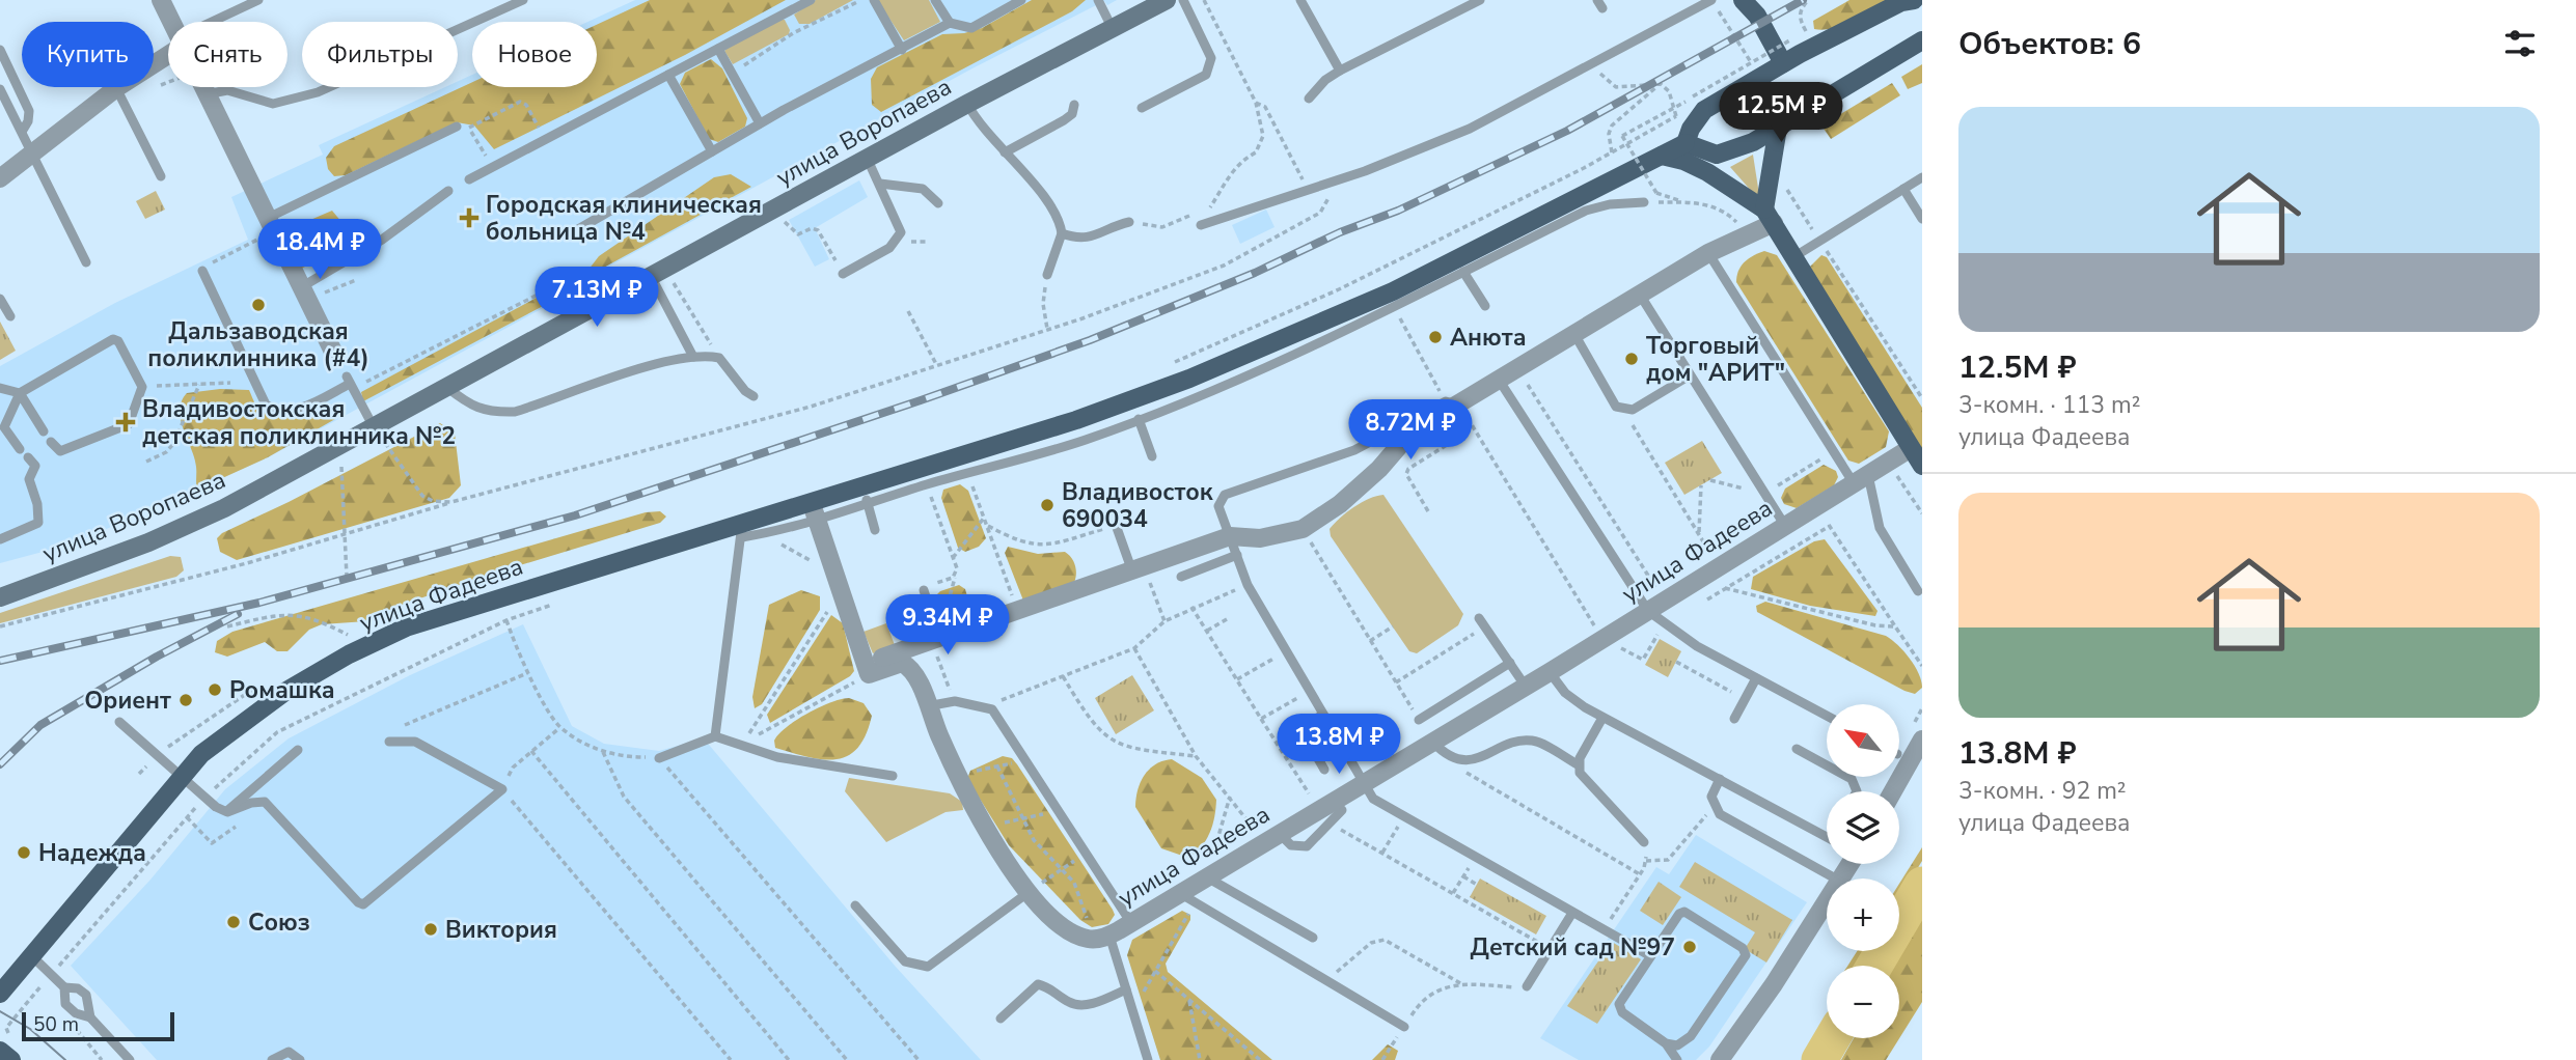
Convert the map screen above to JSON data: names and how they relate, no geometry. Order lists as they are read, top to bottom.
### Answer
{
  "streets": {
    "main road": ["улица Воропаева", "улица Фадеева"]
  },
  "places": {
    "health": ["Городская клиническая больница №4", "Владивостокская детская поликлинника №2"],
    "other": [
      "Дальзаводская поликлинника (#4)",
      "Анюта",
      "Торговый дом \"АРИТ\"",
      "Владивосток 690034",
      "Ромашка",
      "Ориент",
      "Надежда",
      "Союз",
      "Виктория",
      "Детский сад №97"
    ]
  },
  "scale_bar": "50 m",
  "north": "top left",
  "page": {
    "heading": "Объектов: 6",
    "chip": [
      "Купить",
      "Снять",
      "Фильтры",
      "Новое"
    ],
    "price": [
      "12.5M ₽",
      "18.4M ₽",
      "7.13M ₽",
      "8.72M ₽",
      "9.34M ₽",
      "13.8M ₽"
    ],
    "list": [
      {
        "name": "12.5M ₽",
        "note": "3-комн. · 113 m² · улица Фадеева"
      },
      {
        "name": "13.8M ₽",
        "note": "3-комн. · 92 m² · улица Фадеева"
      }
    ],
    "map_buttons": ["+", "−"],
    "scale": "50 m"
  }
}
